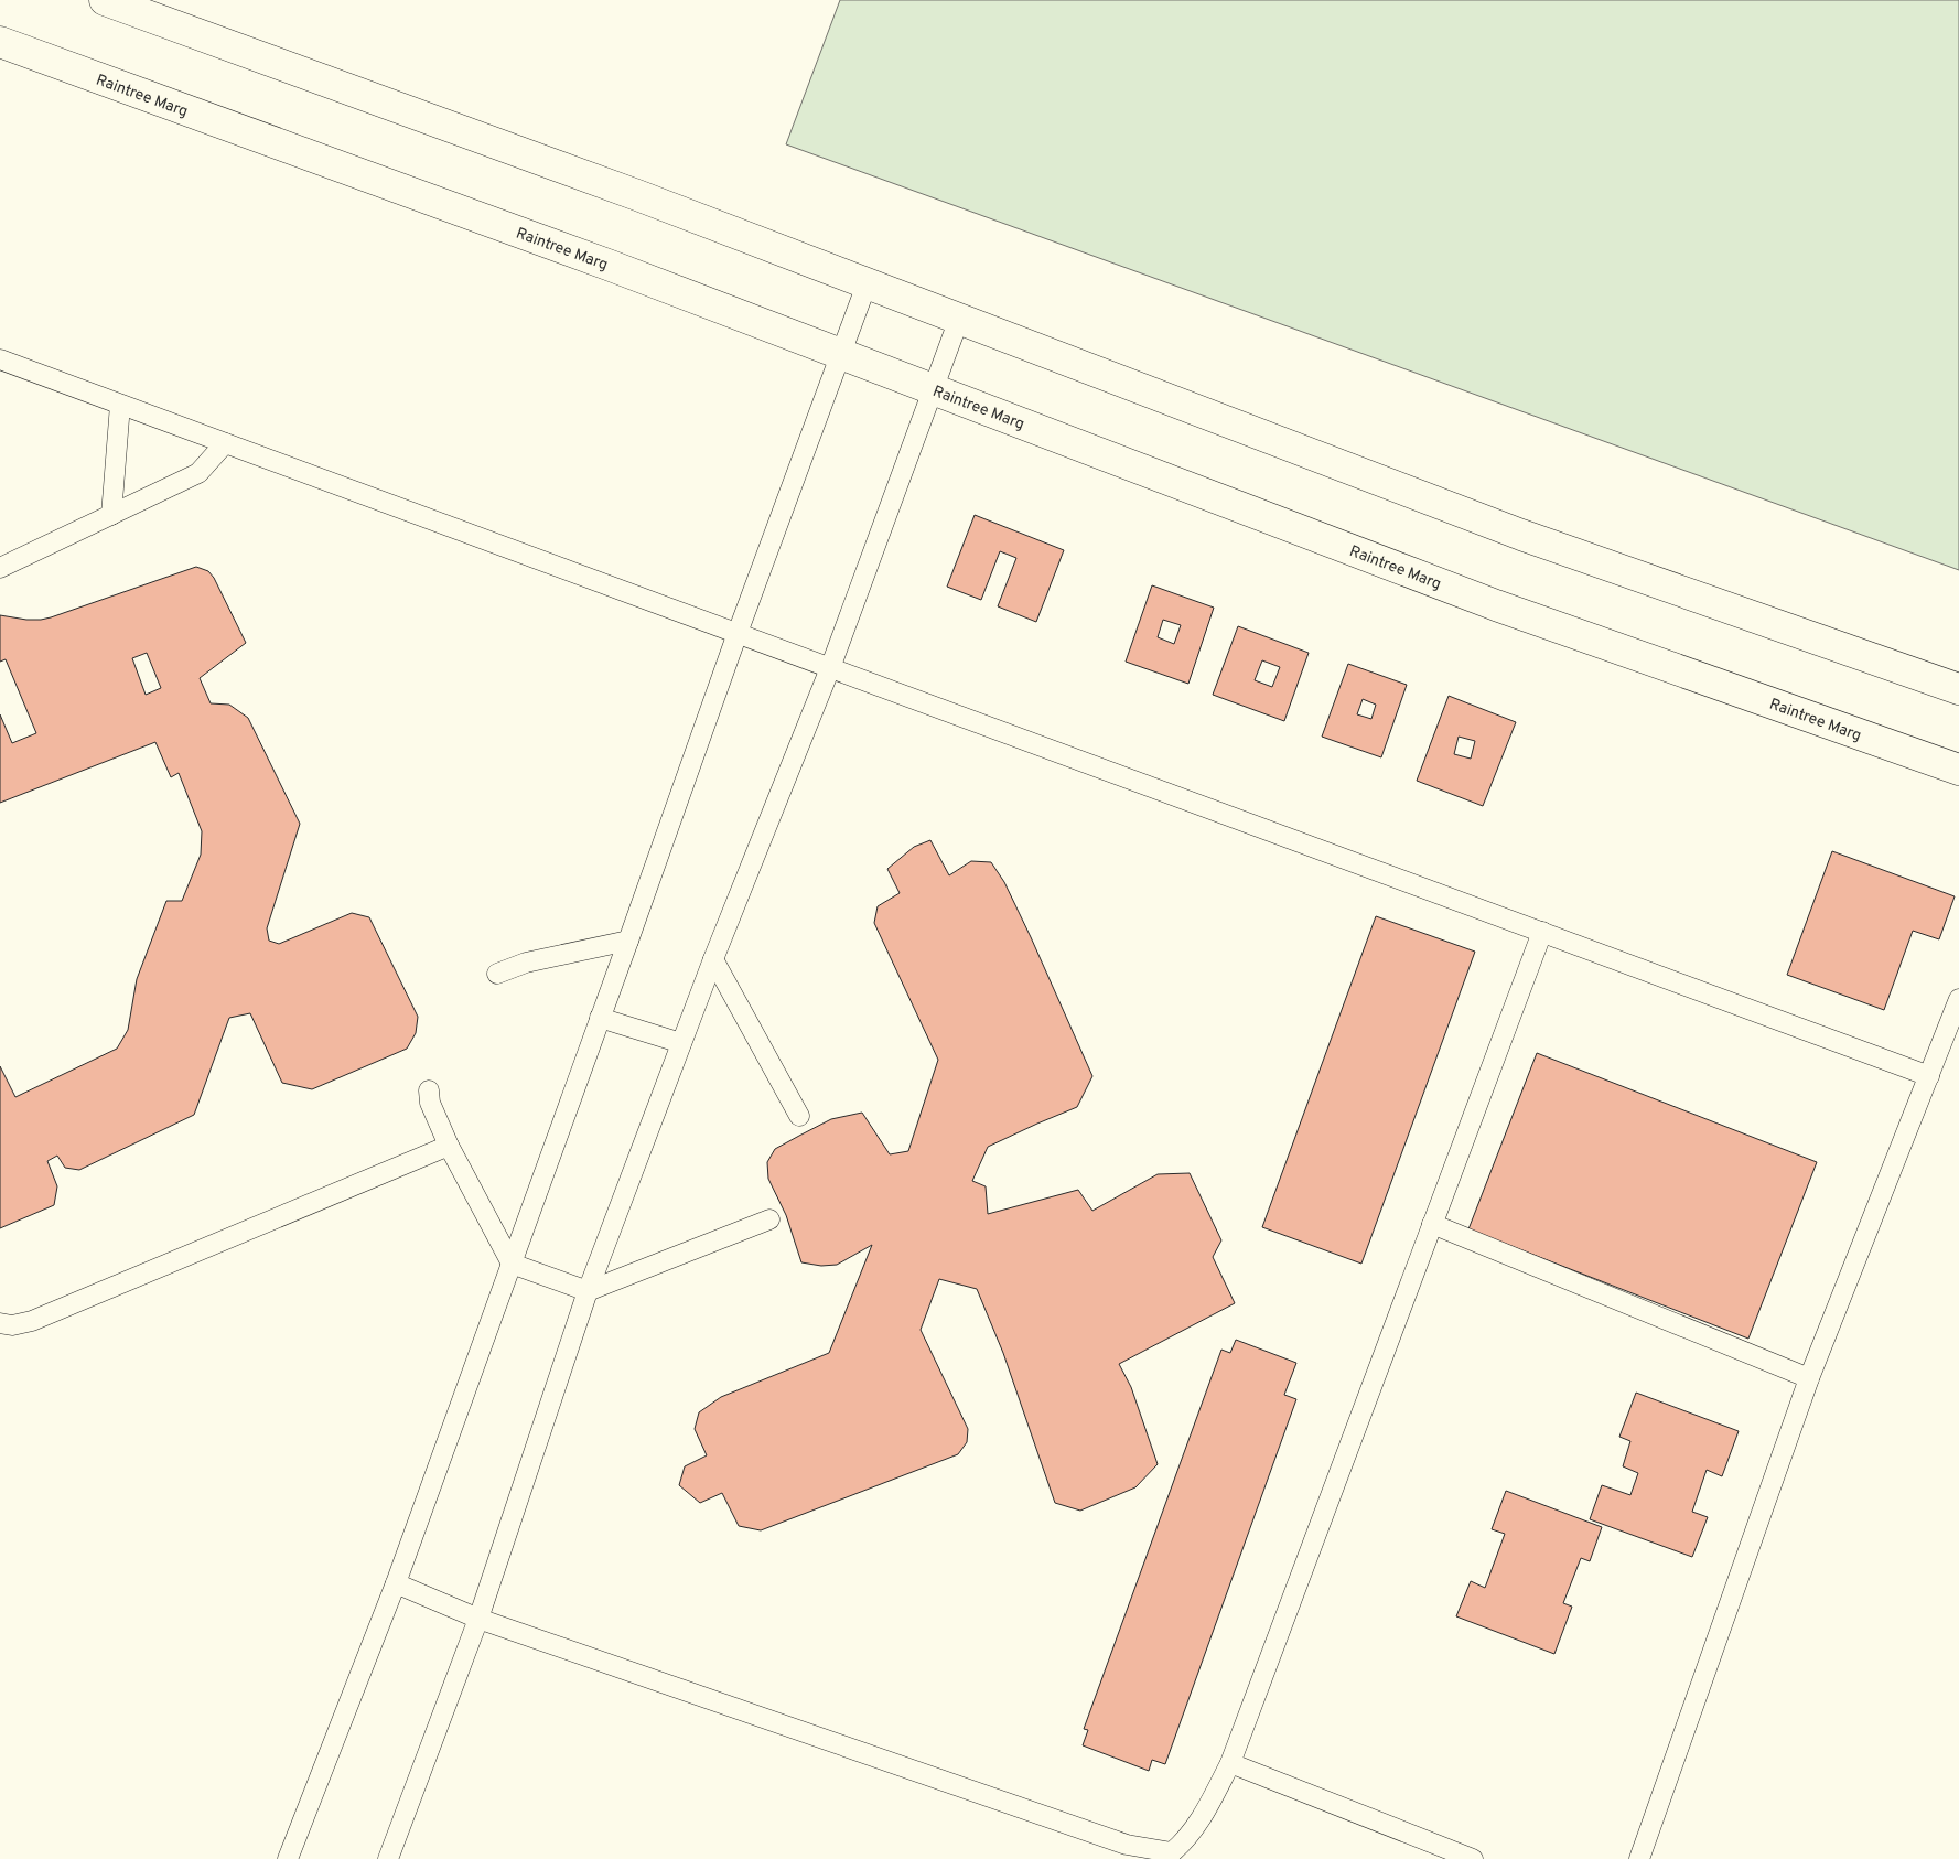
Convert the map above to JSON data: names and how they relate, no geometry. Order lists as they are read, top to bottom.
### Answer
{
  "streets": {
    "main road": ["Raintree Marg"]
  }
}
